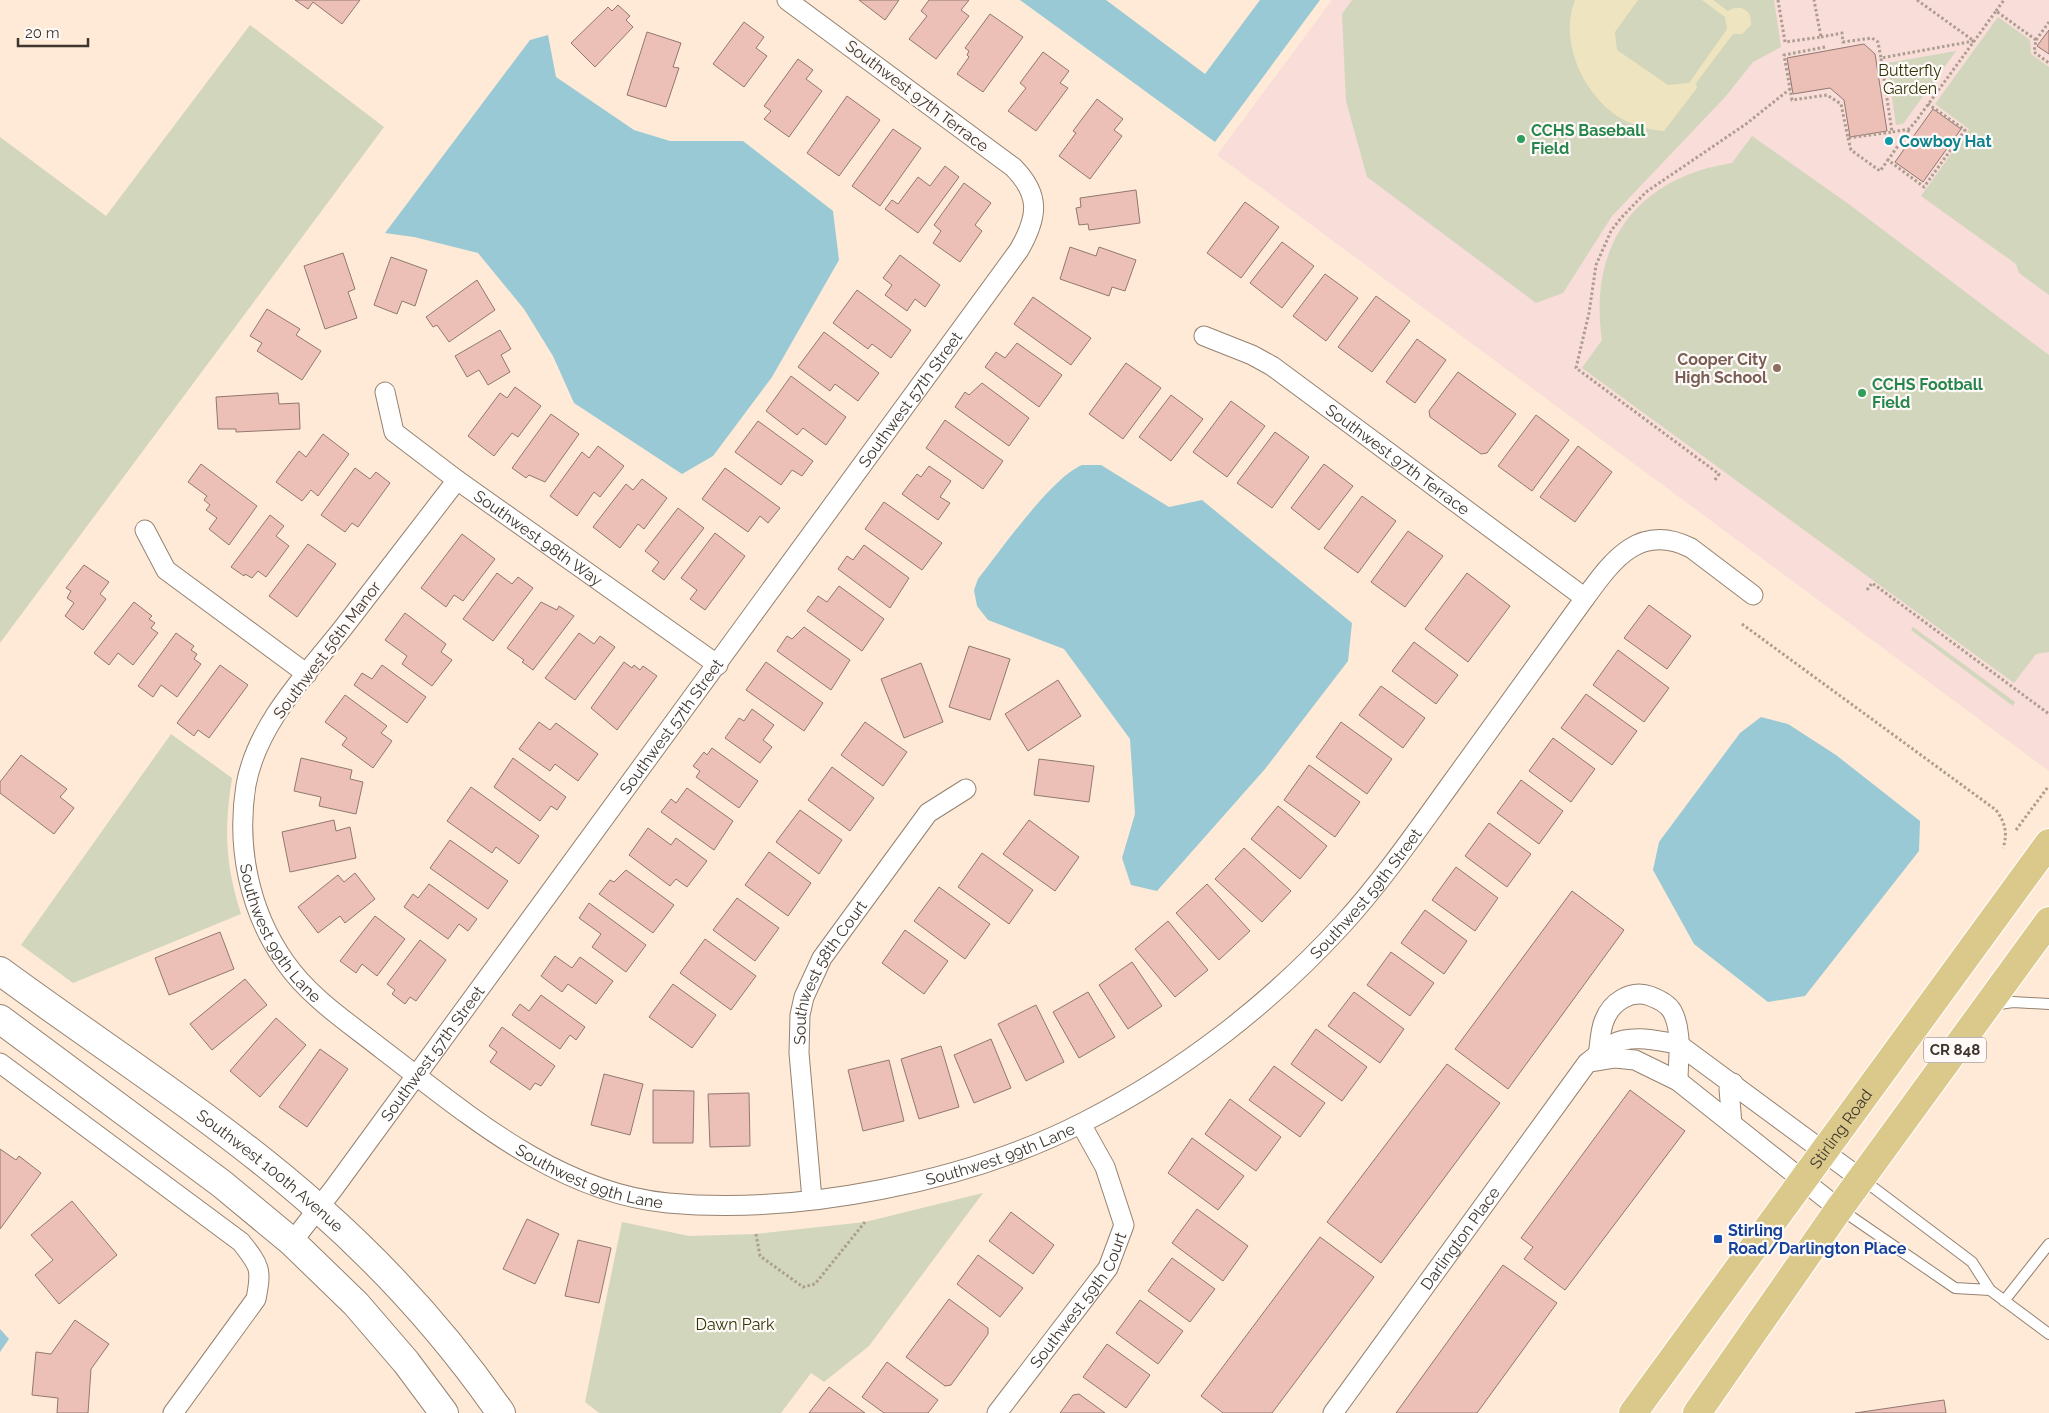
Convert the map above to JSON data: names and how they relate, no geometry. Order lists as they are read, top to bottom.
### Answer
{
  "streets": {
    "main road": ["CR 848", "Stirling Road", "Southwest 100th Avenue"],
    "street": [
      "Southwest 97th Terrace",
      "Southwest 57th Street",
      "Southwest 98th Way",
      "Southwest 56th Manor",
      "Southwest 59th Street",
      "Southwest 99th Lane",
      "Southwest 58th Court",
      "Darlington Place",
      "Southwest 59th Court"
    ]
  },
  "crossings": [
    ["Southwest 97th Terrace", "Southwest 57th Street"],
    ["Southwest 97th Terrace", "Southwest 59th Street"],
    ["Southwest 57th Street", "Southwest 98th Way"],
    ["Southwest 57th Street", "Southwest 99th Lane"],
    ["Southwest 57th Street", "Southwest 100th Avenue"],
    ["Southwest 98th Way", "Southwest 56th Manor"],
    ["Southwest 56th Manor", "Southwest 99th Lane"],
    ["Southwest 59th Street", "Southwest 99th Lane"],
    ["Southwest 59th Street", "Southwest 59th Court"],
    ["Southwest 99th Lane", "Southwest 58th Court"],
    ["Southwest 99th Lane", "Southwest 59th Court"]
  ],
  "parks": ["Butterfly Garden", "Dawn Park"],
  "places": {
    "other": [
      "CCHS Baseball Field",
      "Cowboy Hat",
      "Cooper City High School",
      "CCHS Football Field"
    ],
    "transit": ["Stirling Road/Darlington Place"]
  },
  "scale_bar": "20 m"
}
